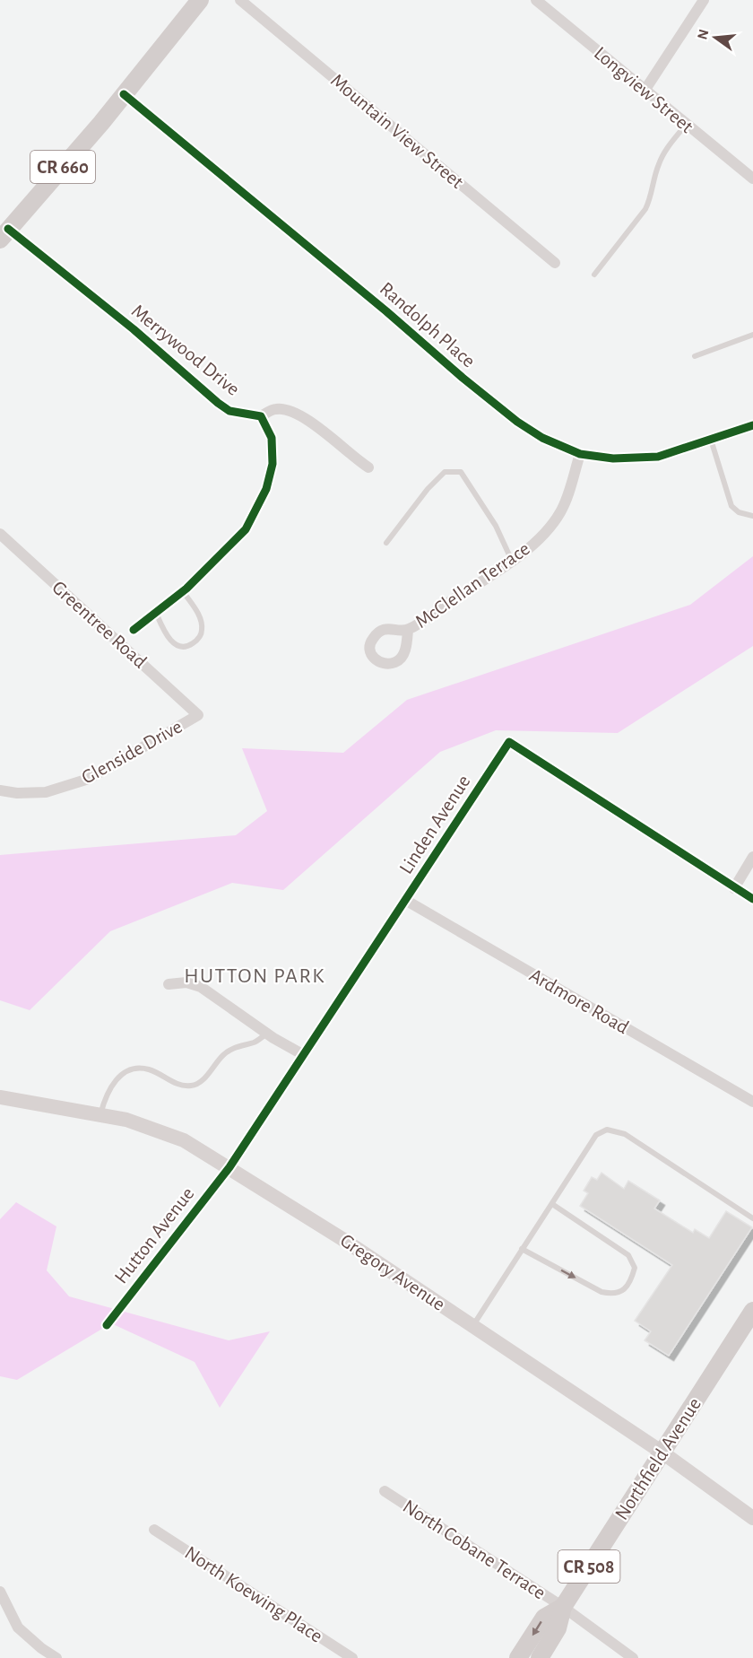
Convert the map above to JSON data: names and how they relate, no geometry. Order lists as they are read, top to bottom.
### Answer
{
  "streets": {
    "main road": [
      "CR 660",
      "Gregory Avenue",
      "Northfield Avenue",
      "CR 508"
    ],
    "street": [
      "Longview Street",
      "Mountain View Street",
      "Randolph Place",
      "Merrywood Drive",
      "McClellan Terrace",
      "Greentree Road",
      "Glenside Drive",
      "Linden Avenue",
      "Ardmore Road",
      "Hutton Avenue",
      "North Cobane Terrace",
      "North Koewing Place"
    ]
  },
  "crossings": [
    ["CR 660", "Randolph Place"],
    ["CR 660", "Merrywood Drive"],
    ["Randolph Place", "McClellan Terrace"],
    ["Greentree Road", "Glenside Drive"],
    ["Linden Avenue", "Ardmore Road"],
    ["Linden Avenue", "Hutton Avenue"],
    ["Linden Avenue", "Gregory Avenue"],
    ["Hutton Avenue", "Gregory Avenue"],
    ["Gregory Avenue", "Northfield Avenue"],
    ["Northfield Avenue", "North Cobane Terrace"]
  ],
  "districts": ["HUTTON PARK"],
  "north": "left"
}
